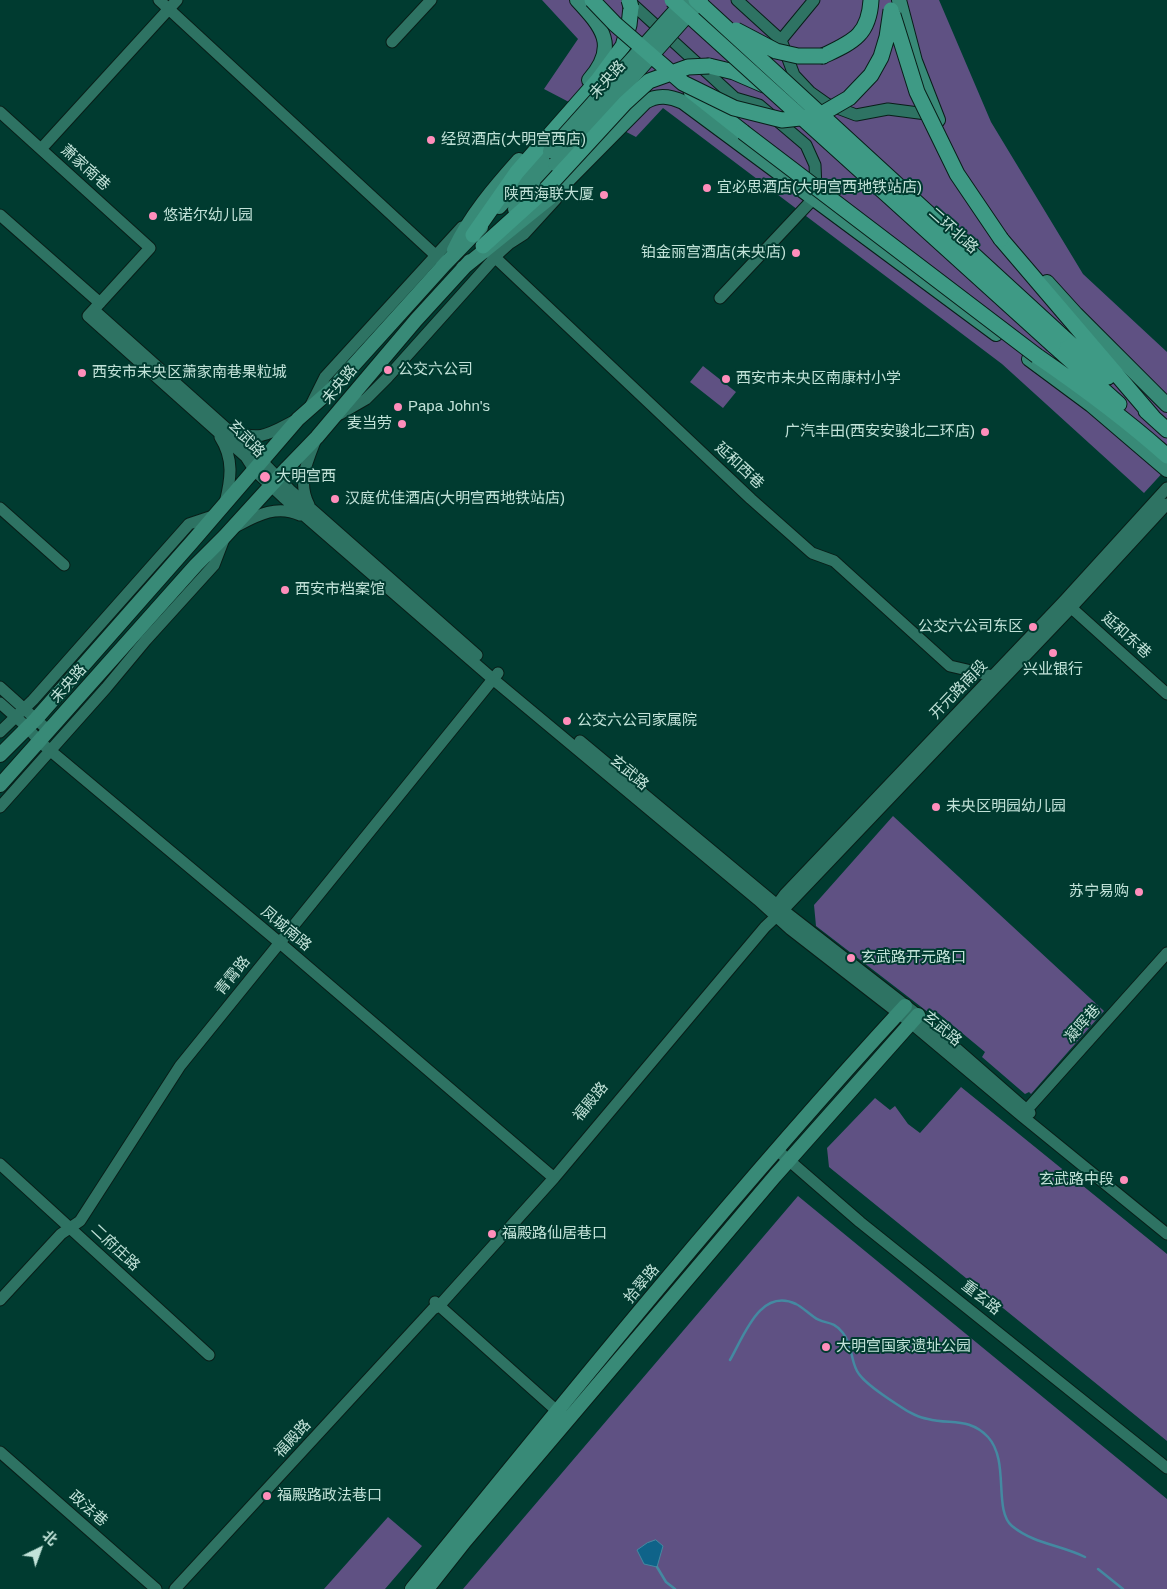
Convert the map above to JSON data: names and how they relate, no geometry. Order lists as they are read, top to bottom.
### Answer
{
  "streets": {
    "highway": ["二环北路"],
    "main road": ["未央路", "拾翠路"],
    "street": [
      "萧家南巷",
      "玄武路",
      "延和西巷",
      "延和东巷",
      "开元路南段",
      "凤城南路",
      "青霄路",
      "凝晖巷",
      "福殿路",
      "二府庄路",
      "重玄路",
      "政法巷"
    ]
  },
  "crossings": [
    ["未央路", "玄武路"],
    ["未央路", "延和西巷"],
    ["未央路", "凤城南路"],
    ["萧家南巷", "玄武路"],
    ["玄武路", "开元路南段"],
    ["玄武路", "青霄路"],
    ["玄武路", "凝晖巷"],
    ["玄武路", "福殿路"],
    ["玄武路", "拾翠路"],
    ["延和西巷", "开元路南段"],
    ["延和东巷", "开元路南段"],
    ["开元路南段", "福殿路"],
    ["凤城南路", "青霄路"],
    ["凤城南路", "福殿路"],
    ["青霄路", "二府庄路"],
    ["拾翠路", "重玄路"]
  ],
  "places": [
    "经贸酒店(大明宫西店)",
    "宜必思酒店(大明宫西地铁站店)",
    "陕西海联大厦",
    "悠诺尔幼儿园",
    "铂金丽宫酒店(未央店)",
    "公交六公司",
    "西安市未央区萧家南巷果粒城",
    "西安市未央区南康村小学",
    "Papa John's",
    "麦当劳",
    "广汽丰田(西安安骏北二环店)",
    "大明宫西",
    "汉庭优佳酒店(大明宫西地铁站店)",
    "西安市档案馆",
    "公交六公司东区",
    "兴业银行",
    "公交六公司家属院",
    "未央区明园幼儿园",
    "苏宁易购",
    "玄武路开元路口",
    "玄武路中段",
    "福殿路仙居巷口",
    "大明宫国家遗址公园",
    "福殿路政法巷口"
  ],
  "north": "top right"
}
